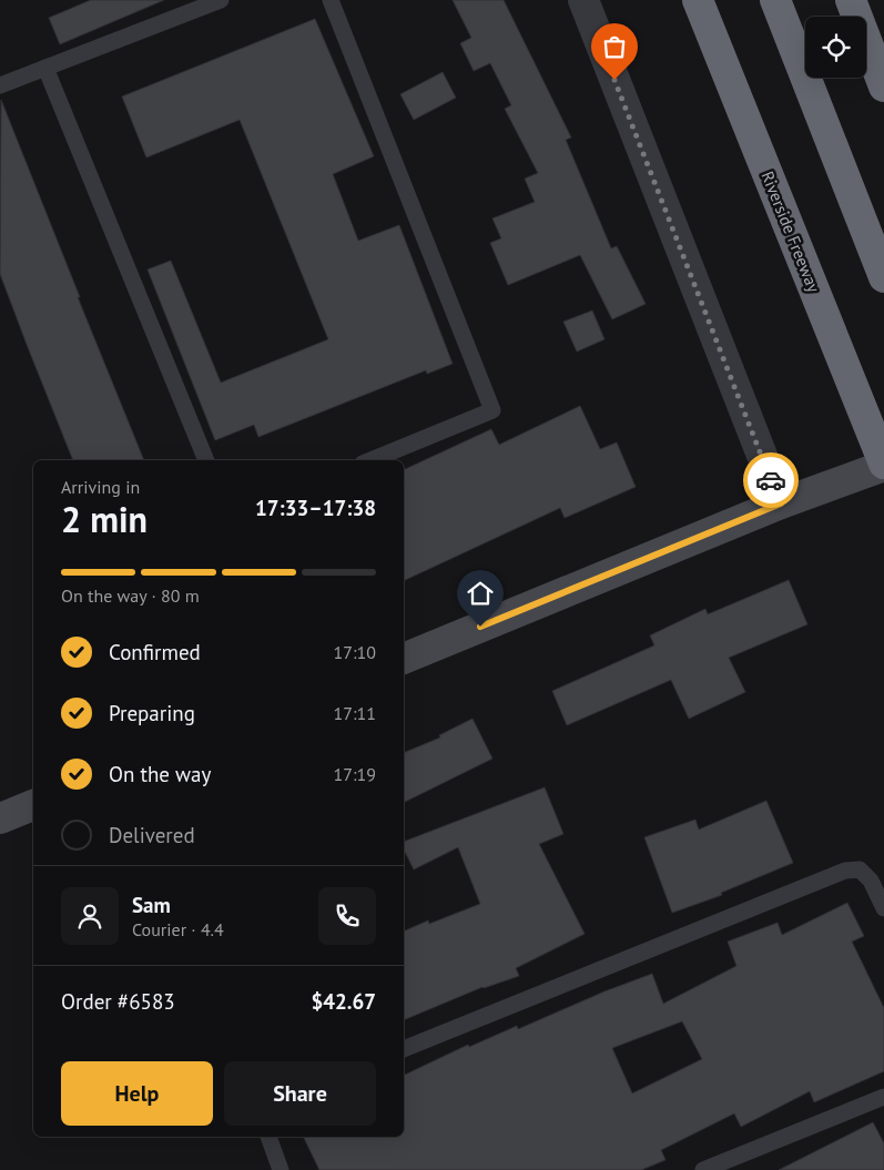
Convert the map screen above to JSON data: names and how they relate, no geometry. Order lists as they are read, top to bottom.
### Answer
{
  "streets": {
    "highway": ["Riverside Freeway"]
  },
  "page": {
    "heading": ["2 min", "Arriving in", "17:33–17:38"],
    "panel": [
      "Sam",
      "Courier · 4.4",
      "Order #6583",
      "$42.67"
    ],
    "bar": "On the way · 80 m",
    "list": [
      ["Confirmed", "17:10"],
      ["Preparing", "17:11"],
      ["On the way", "17:19"],
      "Delivered"
    ],
    "buttons": ["Help", "Share"]
  }
}
